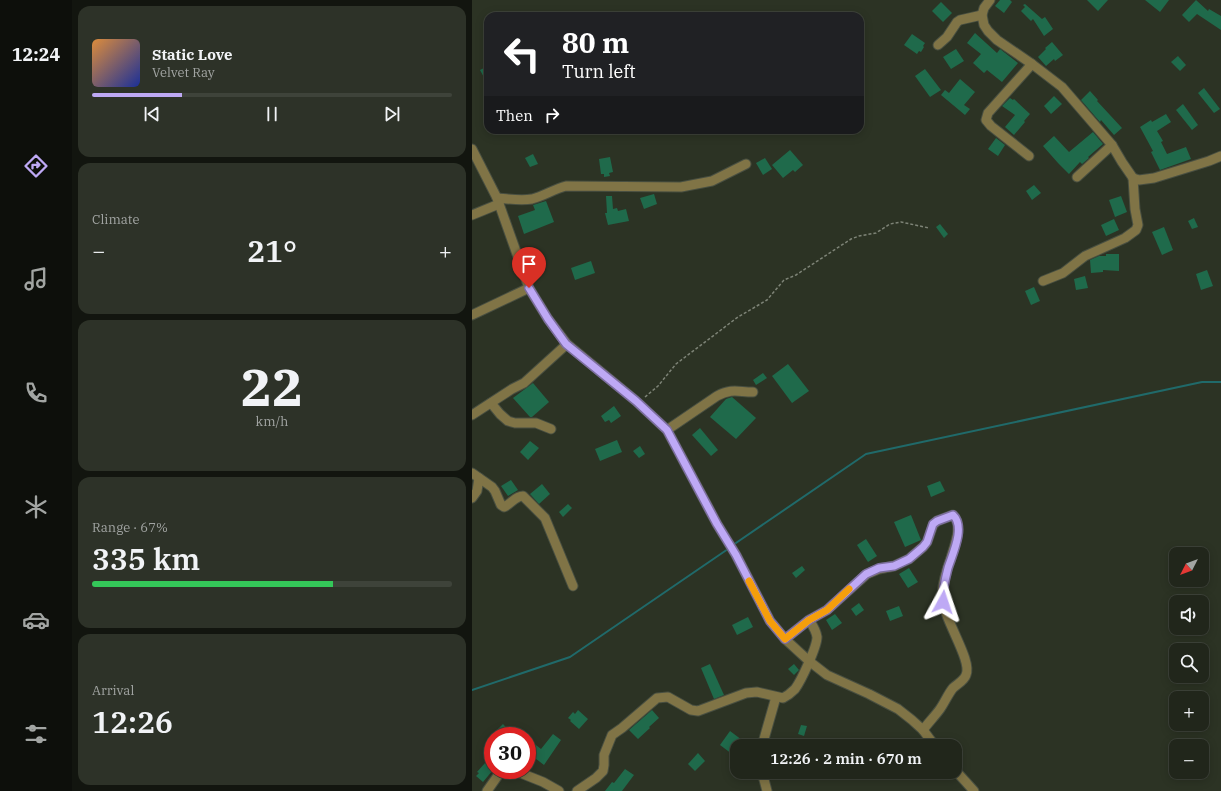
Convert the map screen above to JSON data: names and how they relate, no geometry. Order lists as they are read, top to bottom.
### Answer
{
  "north": "bottom left",
  "page": {
    "tabs": "12:24",
    "turn": ["80 m", "Turn left"],
    "song": ["Static Love", "Velvet Ray"],
    "then": "Then",
    "tile": [
      "Climate",
      ["22", "km/h"],
      ["Range · 67%", "335 km"],
      ["Arrival", "12:26"]
    ],
    "heat": ["−", "21°", "+"],
    "map_buttons": ["+", "−"],
    "limit": "30",
    "trip": "12:26 · 2 min · 670 m"
  }
}
